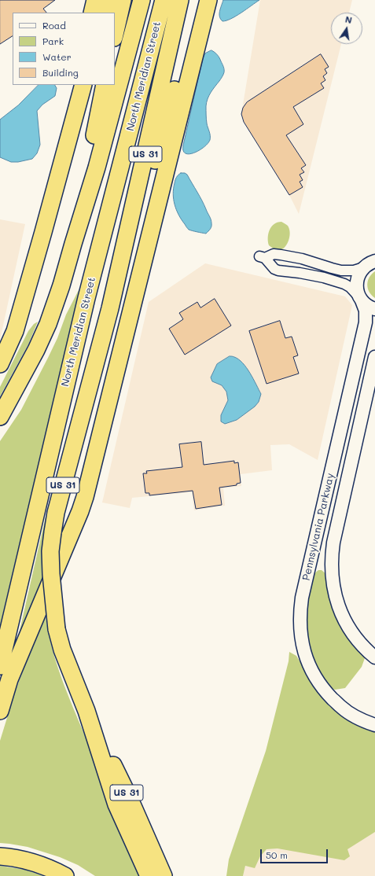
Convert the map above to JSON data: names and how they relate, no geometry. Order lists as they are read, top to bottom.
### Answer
{
  "streets": {
    "highway": ["North Meridian Street", "US 31"],
    "main road": ["Pennsylvania Parkway"]
  },
  "legend": [
    "Road",
    "Park",
    "Water",
    "Building"
  ],
  "scale_bar": "50 m",
  "north": "top"
}
